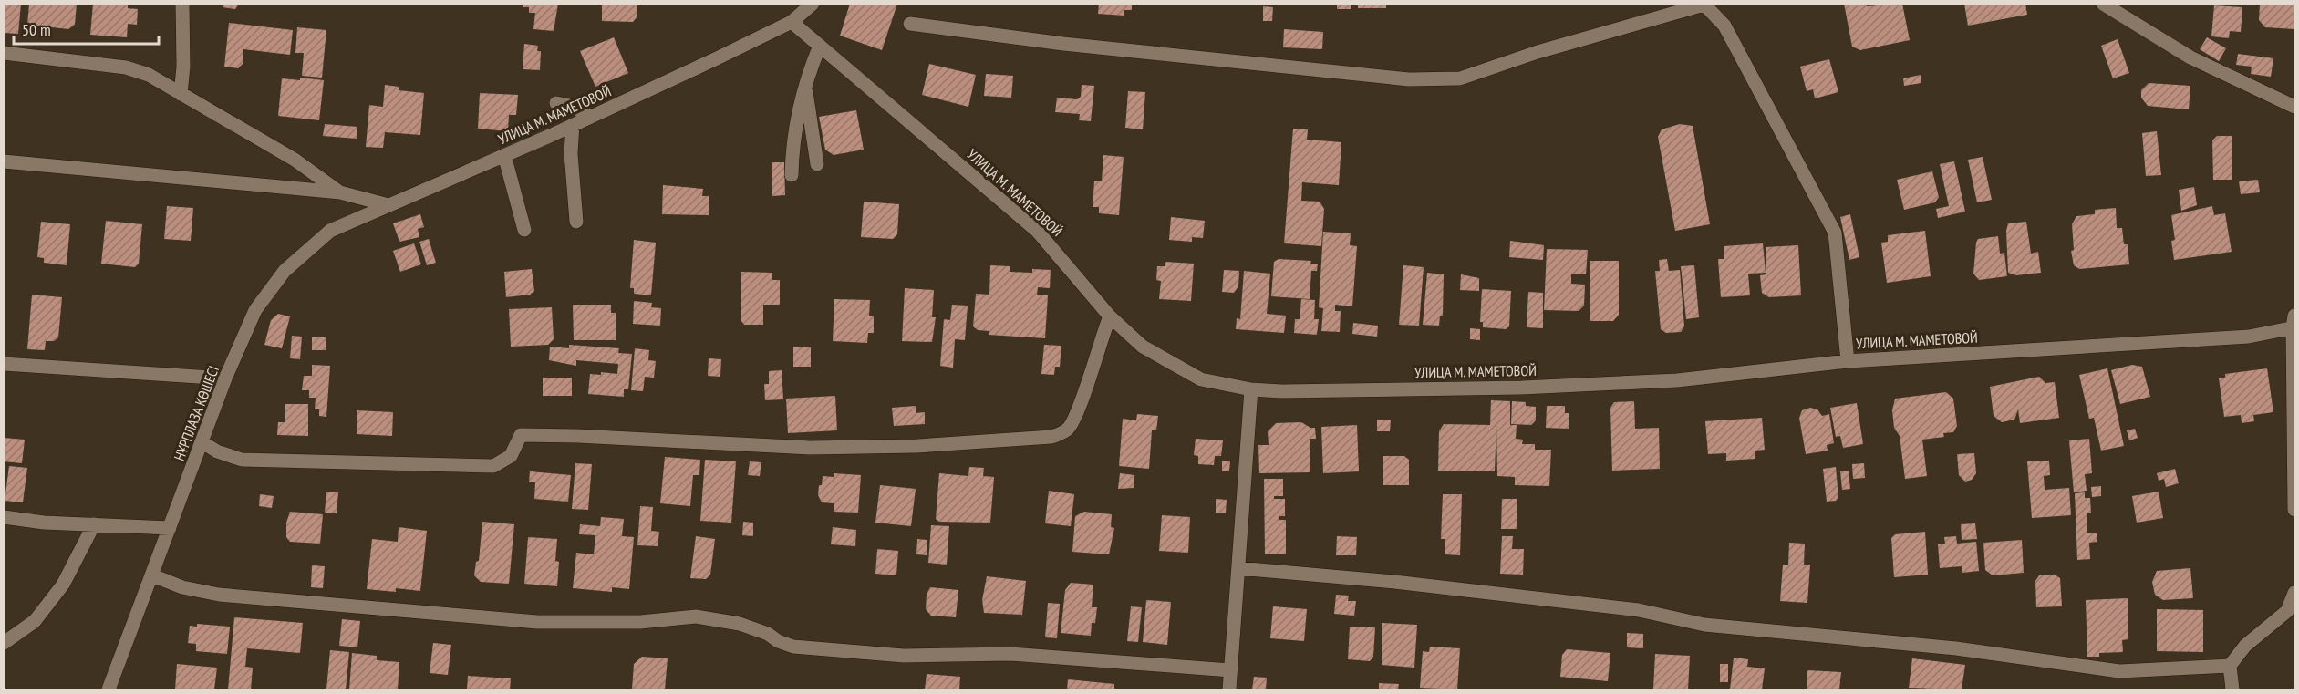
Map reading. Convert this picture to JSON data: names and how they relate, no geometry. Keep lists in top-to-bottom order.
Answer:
{
  "streets": {
    "street": ["УЛИЦА М. МАМЕТОВОЙ", "НҰРПЛАЗА КӨШЕСІ"]
  },
  "crossings": [
    ["УЛИЦА М. МАМЕТОВОЙ", "НҰРПЛАЗА КӨШЕСІ"]
  ],
  "scale_bar": "50 m"
}
